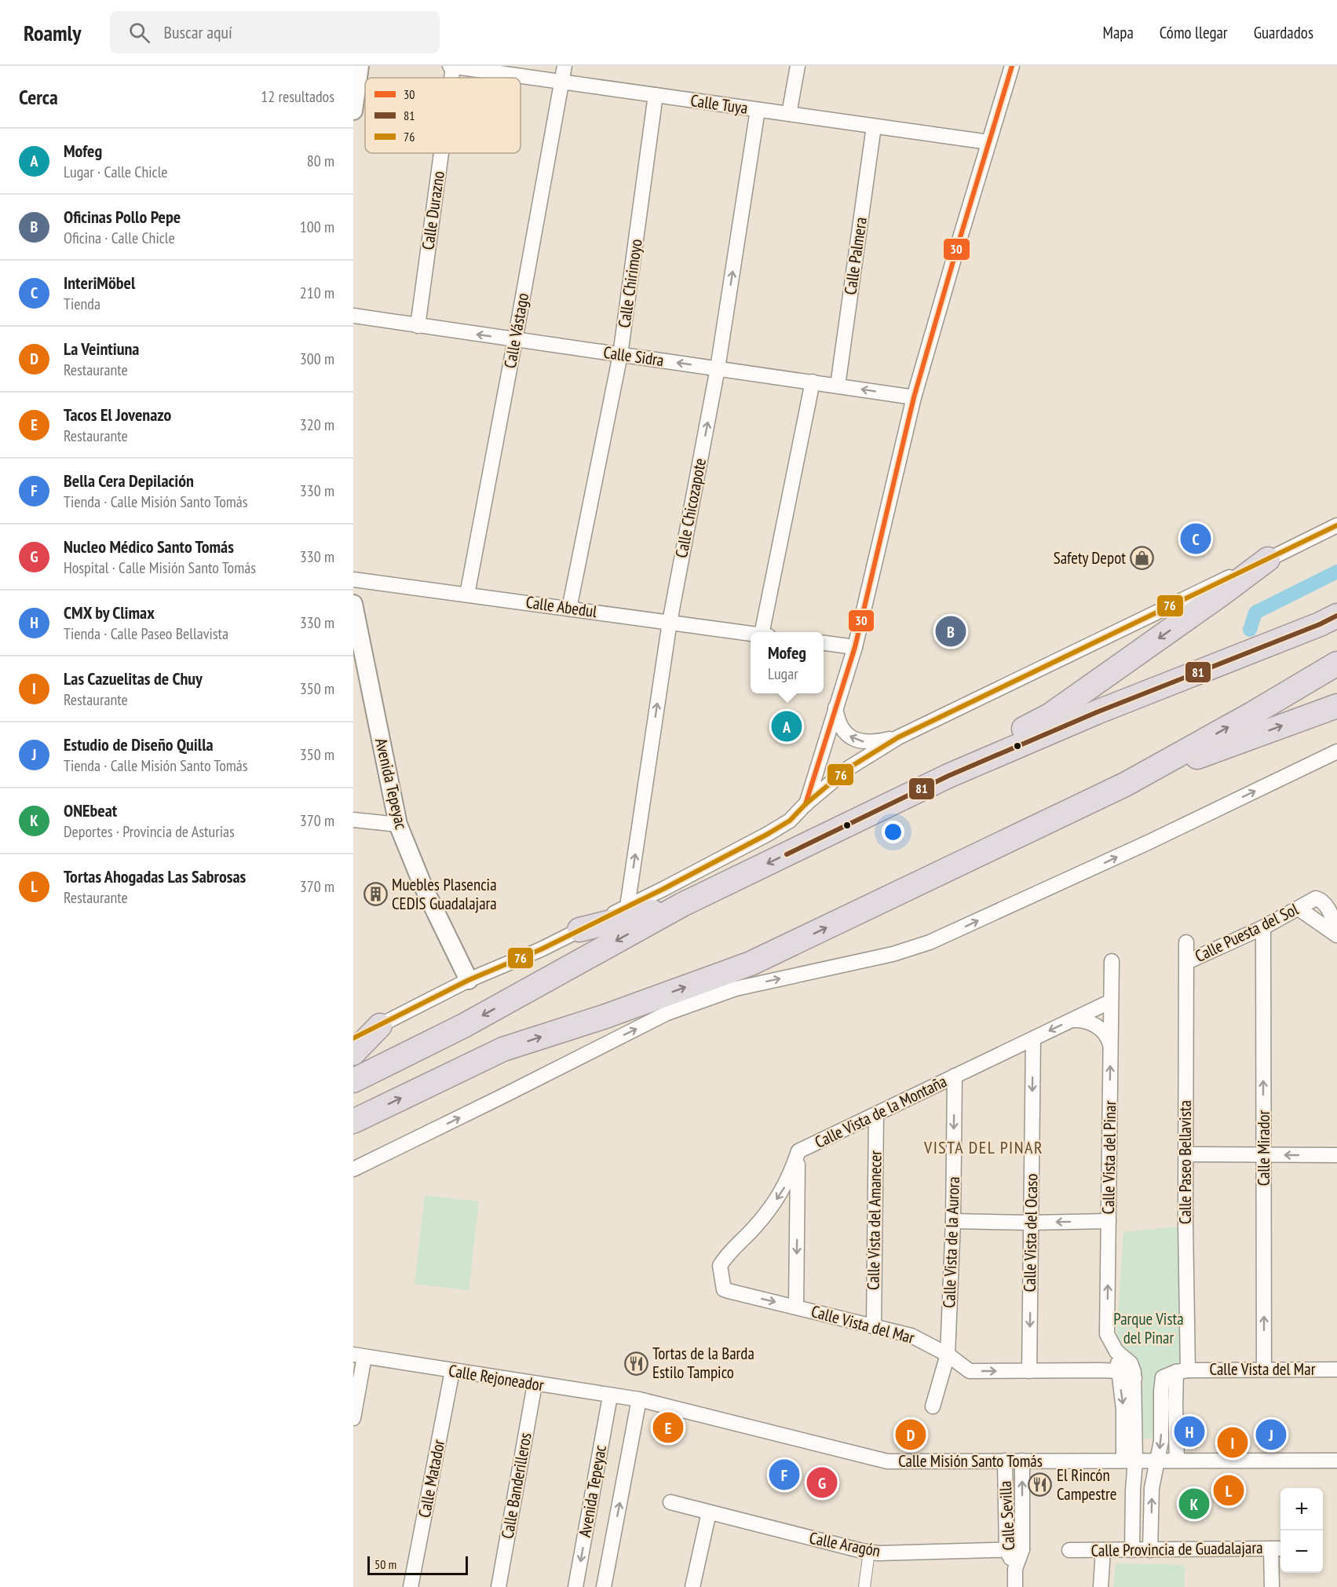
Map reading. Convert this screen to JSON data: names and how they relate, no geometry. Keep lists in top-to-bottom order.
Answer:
{
  "streets": {
    "street": [
      "Calle Tuya",
      "Calle Durazno",
      "Calle Palmera",
      "Calle Chirimoyo",
      "Calle Vástago",
      "Calle Sidra",
      "Calle Chicozapote",
      "Calle Abedul",
      "Avenida Tepeyac",
      "Calle Puesta del Sol",
      "Calle Vista de la Montaña",
      "Calle Mirador",
      "Calle Vista del Pinar",
      "Calle Paseo Bellavista",
      "Calle Vista del Amanecer",
      "Calle Vista del Ocaso",
      "Calle Vista de la Aurora",
      "Calle Vista del Mar",
      "Calle Rejoneador",
      "Calle Misión Santo Tomás",
      "Calle Matador",
      "Calle Banderilleros",
      "Calle Sevilla",
      "Calle Aragón",
      "Calle Provincia de Guadalajara"
    ]
  },
  "crossings": [
    ["Calle Tuya", "Calle Palmera"],
    ["Calle Tuya", "Calle Chirimoyo"],
    ["Calle Tuya", "Calle Vástago"],
    ["Calle Tuya", "Calle Chicozapote"],
    ["Calle Durazno", "Calle Sidra"],
    ["Calle Palmera", "Calle Sidra"],
    ["Calle Chirimoyo", "Calle Sidra"],
    ["Calle Chirimoyo", "Calle Abedul"],
    ["Calle Vástago", "Calle Sidra"],
    ["Calle Vástago", "Calle Abedul"],
    ["Calle Sidra", "Calle Chicozapote"],
    ["Calle Chicozapote", "Calle Abedul"],
    ["Avenida Tepeyac", "Calle Rejoneador"],
    ["Avenida Tepeyac", "Calle Misión Santo Tomás"],
    ["Calle Puesta del Sol", "Calle Mirador"],
    ["Calle Puesta del Sol", "Calle Paseo Bellavista"],
    ["Calle Vista de la Montaña", "Calle Vista del Pinar"],
    ["Calle Vista de la Montaña", "Calle Vista del Amanecer"],
    ["Calle Vista de la Montaña", "Calle Vista del Ocaso"],
    ["Calle Vista de la Montaña", "Calle Vista de la Aurora"],
    ["Calle Vista de la Montaña", "Calle Vista del Mar"],
    ["Calle Mirador", "Calle Vista del Mar"],
    ["Calle Vista del Pinar", "Calle Vista del Mar"],
    ["Calle Vista del Pinar", "Calle Misión Santo Tomás"],
    ["Calle Paseo Bellavista", "Calle Vista del Mar"],
    ["Calle Paseo Bellavista", "Calle Misión Santo Tomás"],
    ["Calle Vista del Amanecer", "Calle Vista del Mar"],
    ["Calle Vista del Ocaso", "Calle Vista del Mar"],
    ["Calle Vista de la Aurora", "Calle Vista del Mar"],
    ["Calle Rejoneador", "Calle Misión Santo Tomás"],
    ["Calle Rejoneador", "Calle Matador"],
    ["Calle Rejoneador", "Calle Banderilleros"],
    ["Calle Misión Santo Tomás", "Calle Sevilla"],
    ["Calle Sevilla", "Calle Aragón"]
  ],
  "one_way": [
    "Calle Sidra",
    "Calle Vista de la Montaña",
    "Calle Mirador",
    "Calle Vista del Ocaso",
    "Calle Vista de la Aurora"
  ],
  "districts": ["VISTA DEL PINAR"],
  "parks": ["Parque Vista del Pinar"],
  "places": {
    "shop": ["Safety Depot"],
    "building": ["Muebles Plasencia CEDIS Guadalajara"],
    "restaurant": ["Tortas de la Barda Estilo Tampico", "El Rincón Campestre"]
  },
  "lines": ["transit line 30", "transit line 76", "transit line 81"],
  "legend": ["30", "81", "76"],
  "scale_bar": "50 m",
  "page": {
    "header": "Roamly",
    "search": "Buscar aquí",
    "nav": ["Mapa", "Cómo llegar", "Guardados"],
    "heading": ["Cerca", "12 resultados"],
    "list": [
      {
        "mark": "A",
        "name": "Mofeg",
        "note": "Lugar · Calle Chicle",
        "value": "80 m"
      },
      {
        "mark": "B",
        "name": "Oficinas Pollo Pepe",
        "note": "Oficina · Calle Chicle",
        "value": "100 m"
      },
      {
        "mark": "C",
        "name": "InteriMöbel",
        "note": "Tienda",
        "value": "210 m"
      },
      {
        "mark": "D",
        "name": "La Veintiuna",
        "note": "Restaurante",
        "value": "300 m"
      },
      {
        "mark": "E",
        "name": "Tacos El Jovenazo",
        "note": "Restaurante",
        "value": "320 m"
      },
      {
        "mark": "F",
        "name": "Bella Cera Depilación",
        "note": "Tienda · Calle Misión Santo Tomás",
        "value": "330 m"
      },
      {
        "mark": "G",
        "name": "Nucleo Médico Santo Tomás",
        "note": "Hospital · Calle Misión Santo Tomás",
        "value": "330 m"
      },
      {
        "mark": "H",
        "name": "CMX by Climax",
        "note": "Tienda · Calle Paseo Bellavista",
        "value": "330 m"
      },
      {
        "mark": "I",
        "name": "Las Cazuelitas de Chuy",
        "note": "Restaurante",
        "value": "350 m"
      },
      {
        "mark": "J",
        "name": "Estudio de Diseño Quilla",
        "note": "Tienda · Calle Misión Santo Tomás",
        "value": "350 m"
      },
      {
        "mark": "K",
        "name": "ONEbeat",
        "note": "Deportes · Provincia de Asturias",
        "value": "370 m"
      },
      {
        "mark": "L",
        "name": "Tortas Ahogadas Las Sabrosas",
        "note": "Restaurante",
        "value": "370 m"
      }
    ],
    "pins": [
      "C",
      "B",
      "A",
      "E",
      "H",
      "D",
      "J",
      "I",
      "F",
      "G",
      "L",
      "K"
    ],
    "popup": ["Mofeg", "Lugar"],
    "map_buttons": ["+", "−"],
    "scale": "50 m"
  }
}
